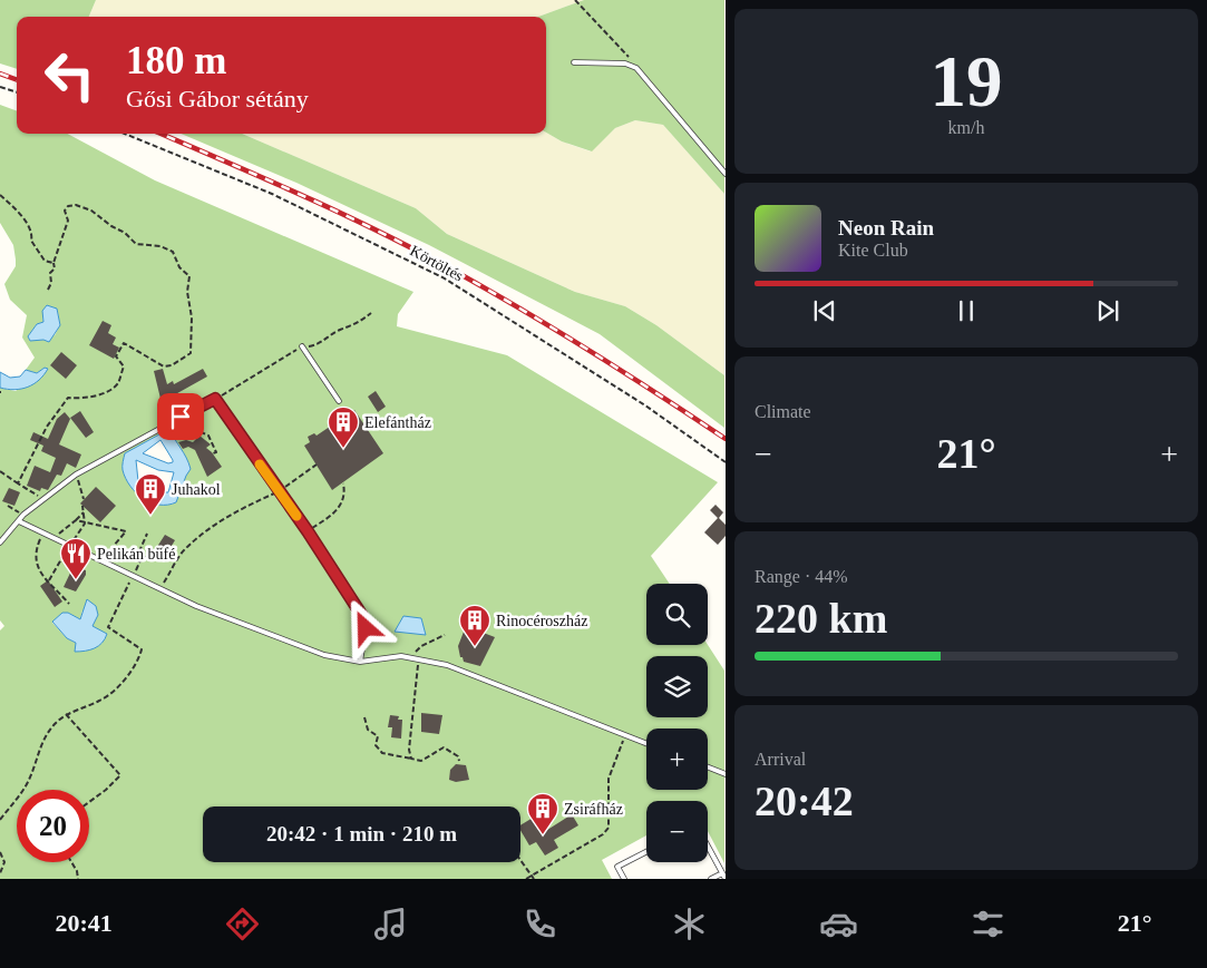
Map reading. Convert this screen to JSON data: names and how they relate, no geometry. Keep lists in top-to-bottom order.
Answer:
{
  "streets": {
    "path": ["Körtöltés"]
  },
  "places": {
    "building": [
      "Elefántház",
      "Juhakol",
      "Rinocéroszház",
      "Zsiráfház"
    ],
    "restaurant": ["Pelikán büfé"]
  },
  "page": {
    "tile": [
      ["19", "km/h"],
      "Climate",
      ["Range · 44%", "220 km"],
      ["Arrival", "20:42"]
    ],
    "turn": ["180 m", "Gősi Gábor sétány"],
    "song": ["Neon Rain", "Kite Club"],
    "heat": ["−", "21°", "+"],
    "map_buttons": ["+", "−"],
    "limit": "20",
    "trip": "20:42 · 1 min · 210 m",
    "tabs": ["20:41", "21°"]
  }
}
